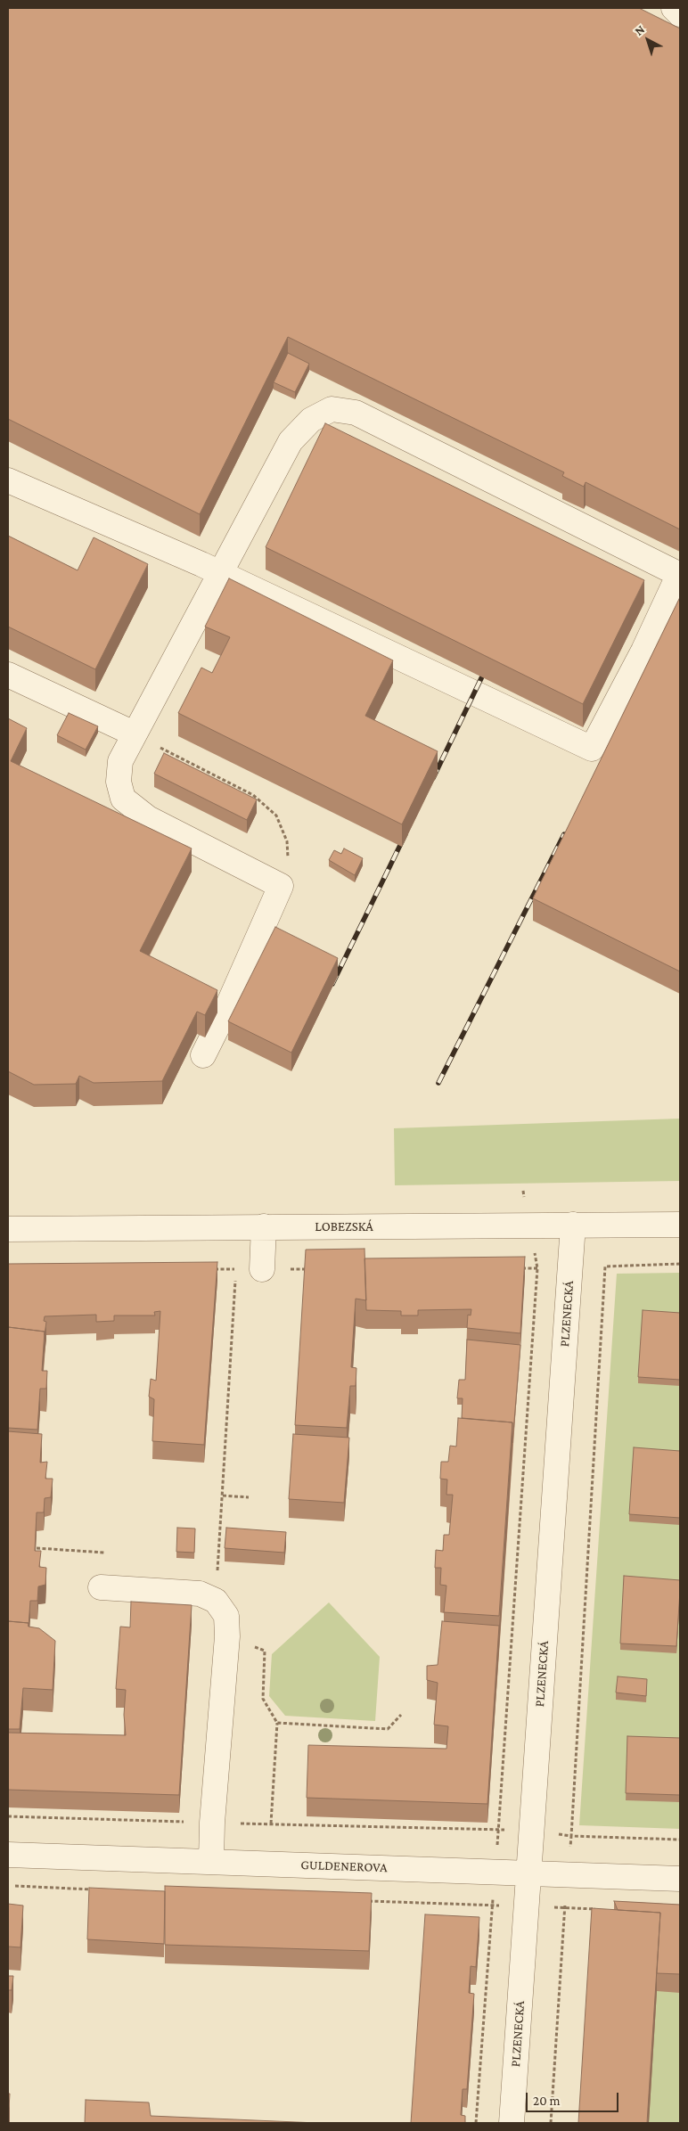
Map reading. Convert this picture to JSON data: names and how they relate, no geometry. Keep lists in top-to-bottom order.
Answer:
{
  "streets": {
    "street": ["LOBEZSKÁ", "PLZENECKÁ", "GULDENEROVA"]
  },
  "crossings": [
    ["LOBEZSKÁ", "PLZENECKÁ"],
    ["PLZENECKÁ", "GULDENEROVA"]
  ],
  "scale_bar": "20 m",
  "north": "top left"
}
